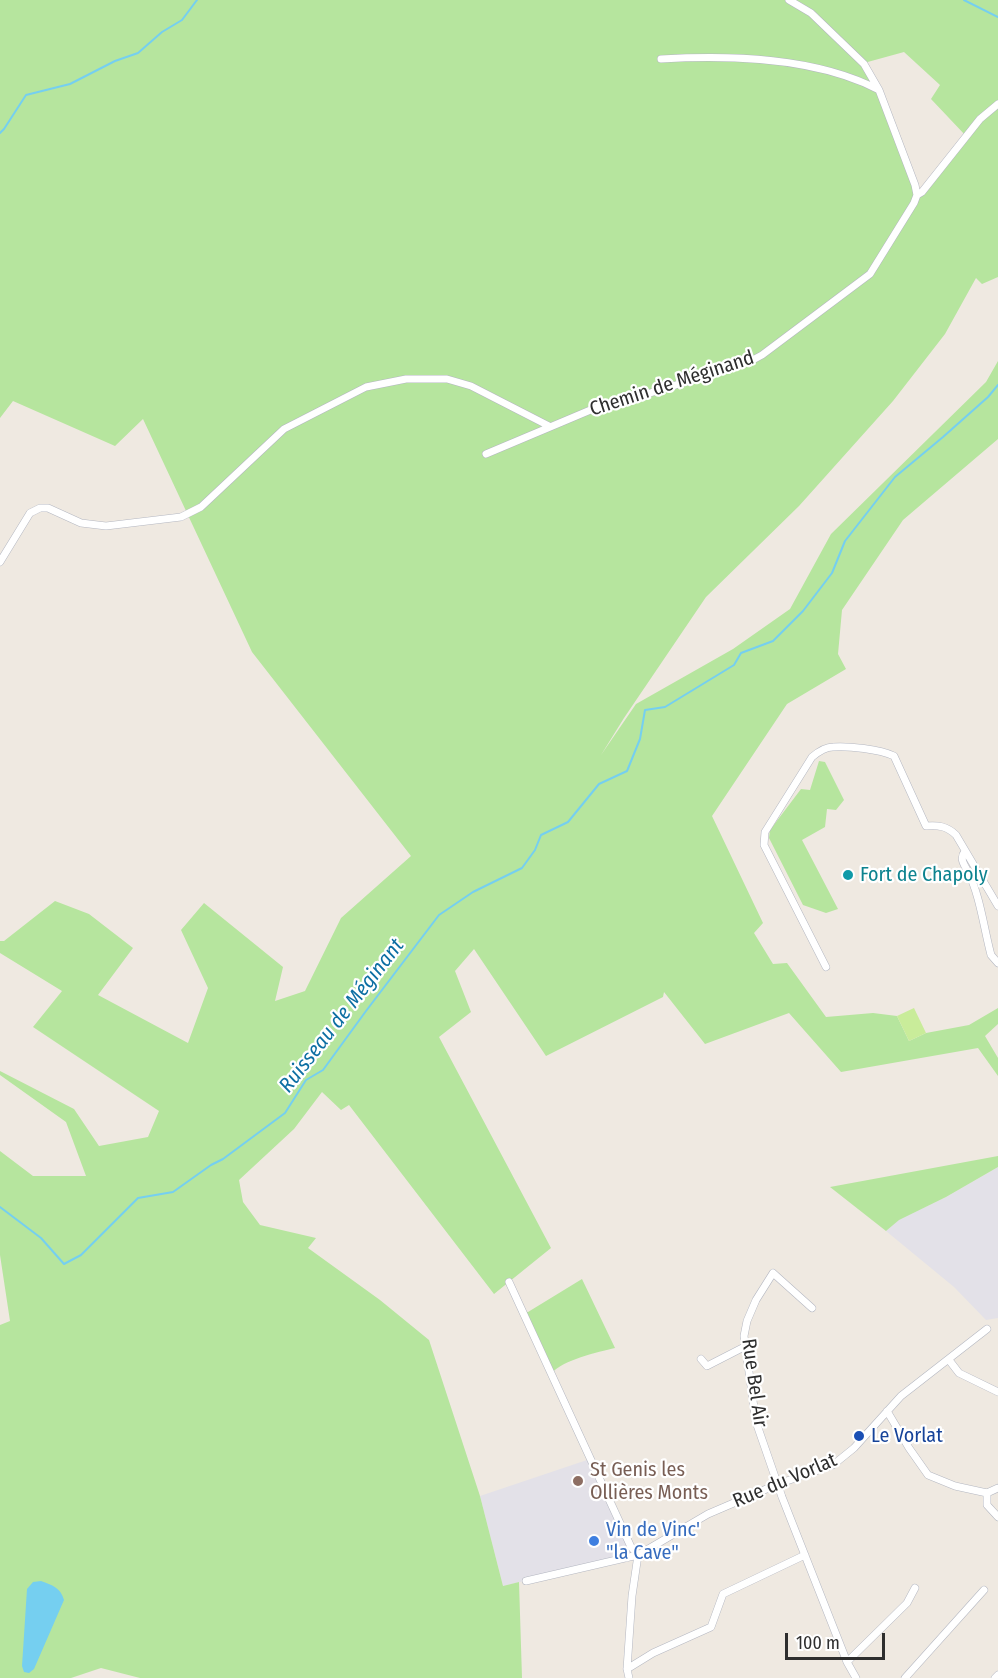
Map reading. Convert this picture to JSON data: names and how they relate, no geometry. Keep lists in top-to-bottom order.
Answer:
{
  "streets": {
    "street": ["Chemin de Méginand", "Rue Bel Air", "Rue du Vorlat"]
  },
  "crossings": [
    ["Rue Bel Air", "Rue du Vorlat"]
  ],
  "water": ["Ruisseau de Méginant"],
  "places": [
    "Fort de Chapoly",
    "Le Vorlat",
    "St Genis les Ollières Monts",
    "Vin de Vinc' \"la Cave\""
  ],
  "scale_bar": "100 m"
}
